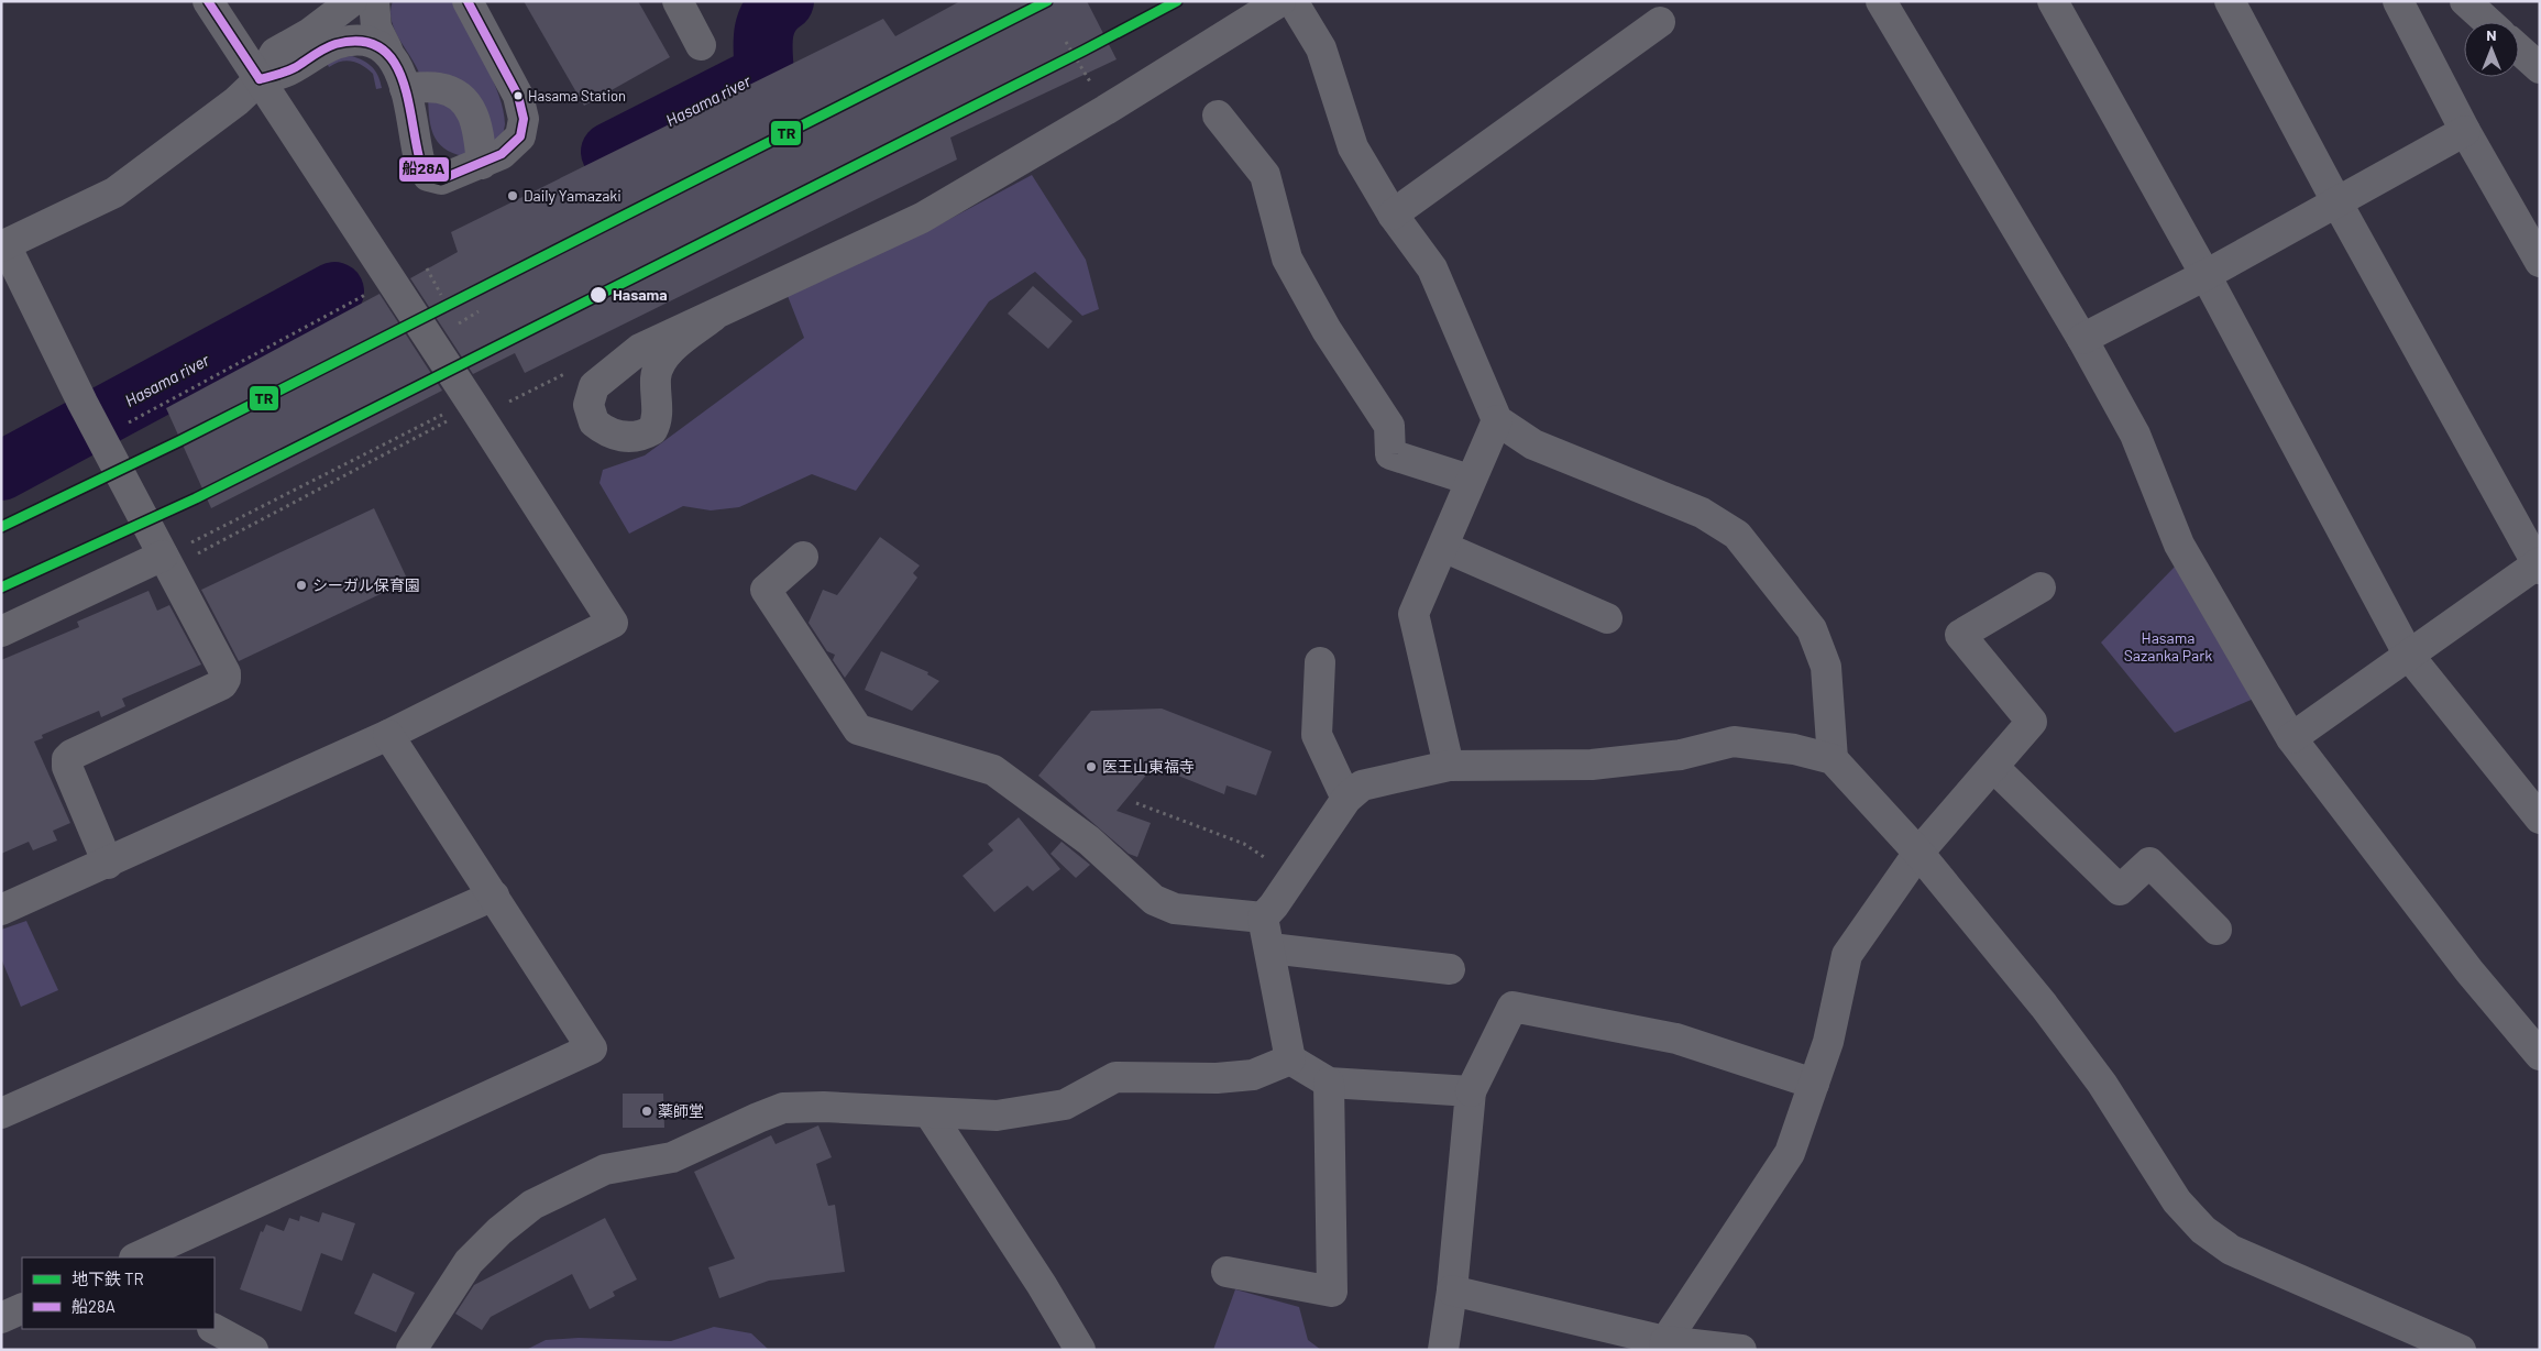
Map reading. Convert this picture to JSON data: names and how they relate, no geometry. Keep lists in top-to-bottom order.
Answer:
{
  "water": ["Hasama river"],
  "parks": ["Hasama Sazanka Park"],
  "places": [
    "Hasama Station",
    "Daily Yamazaki",
    "Hasama",
    "シーガル保育園",
    "医王山東福寺",
    "薬師堂"
  ],
  "lines": ["metro line TR", "transit line 船28A"],
  "legend": ["地下鉄 TR", "船28A"],
  "north": "top"
}
